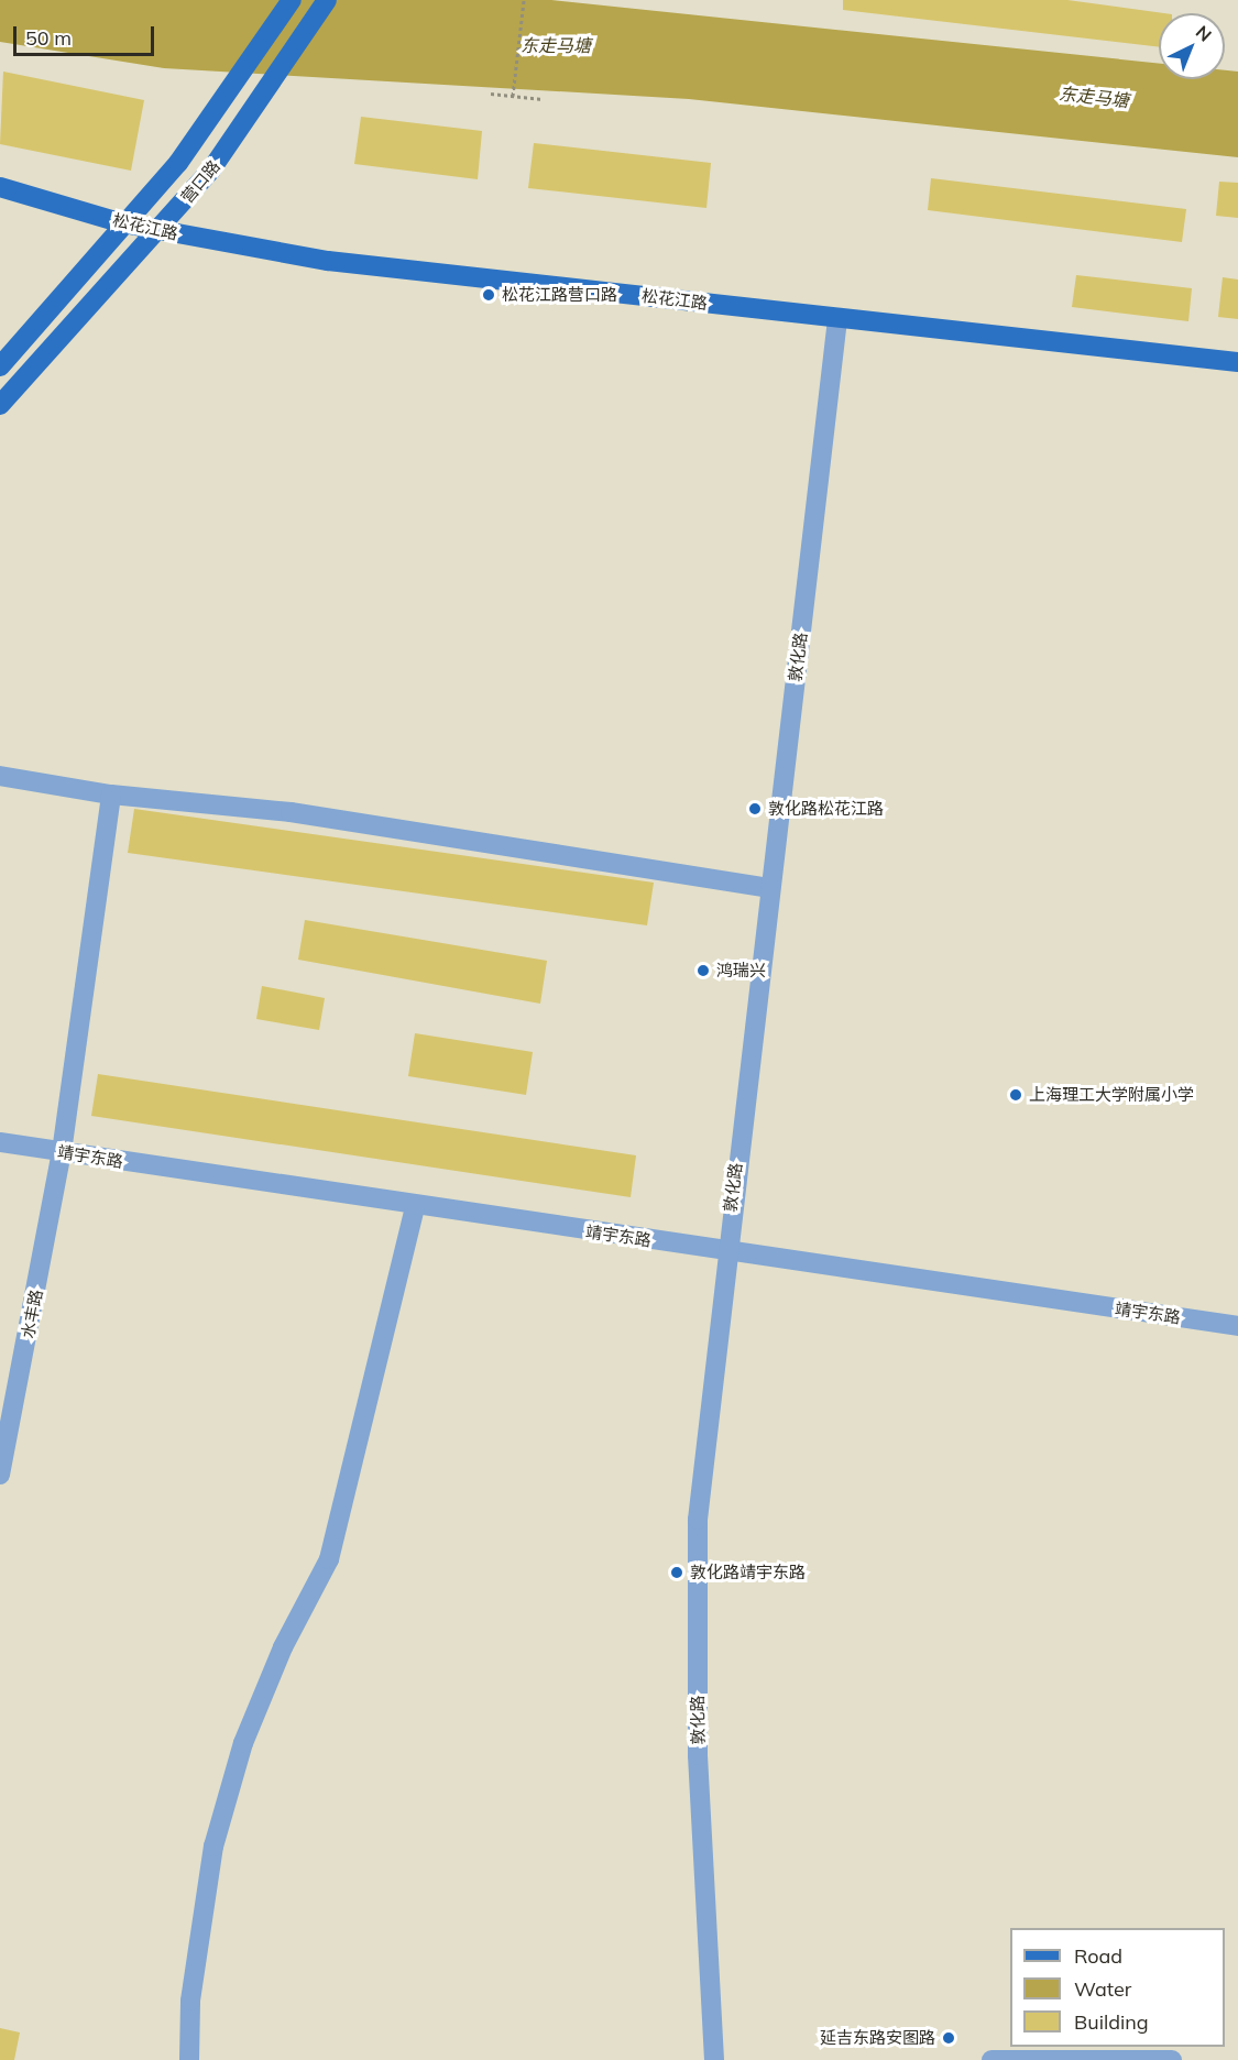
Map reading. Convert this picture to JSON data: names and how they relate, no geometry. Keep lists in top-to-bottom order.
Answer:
{
  "streets": {
    "main road": ["营口路", "松花江路"],
    "street": ["敦化路", "靖宇东路", "水丰路"]
  },
  "crossings": [
    ["营口路", "松花江路"],
    ["松花江路", "敦化路"],
    ["敦化路", "靖宇东路"],
    ["靖宇东路", "水丰路"]
  ],
  "water": ["东走马塘"],
  "places": [
    "松花江路营口路",
    "敦化路松花江路",
    "鸿瑞兴",
    "上海理工大学附属小学",
    "敦化路靖宇东路",
    "延吉东路安图路"
  ],
  "legend": ["Road", "Water", "Building"],
  "scale_bar": "50 m",
  "north": "top right"
}
